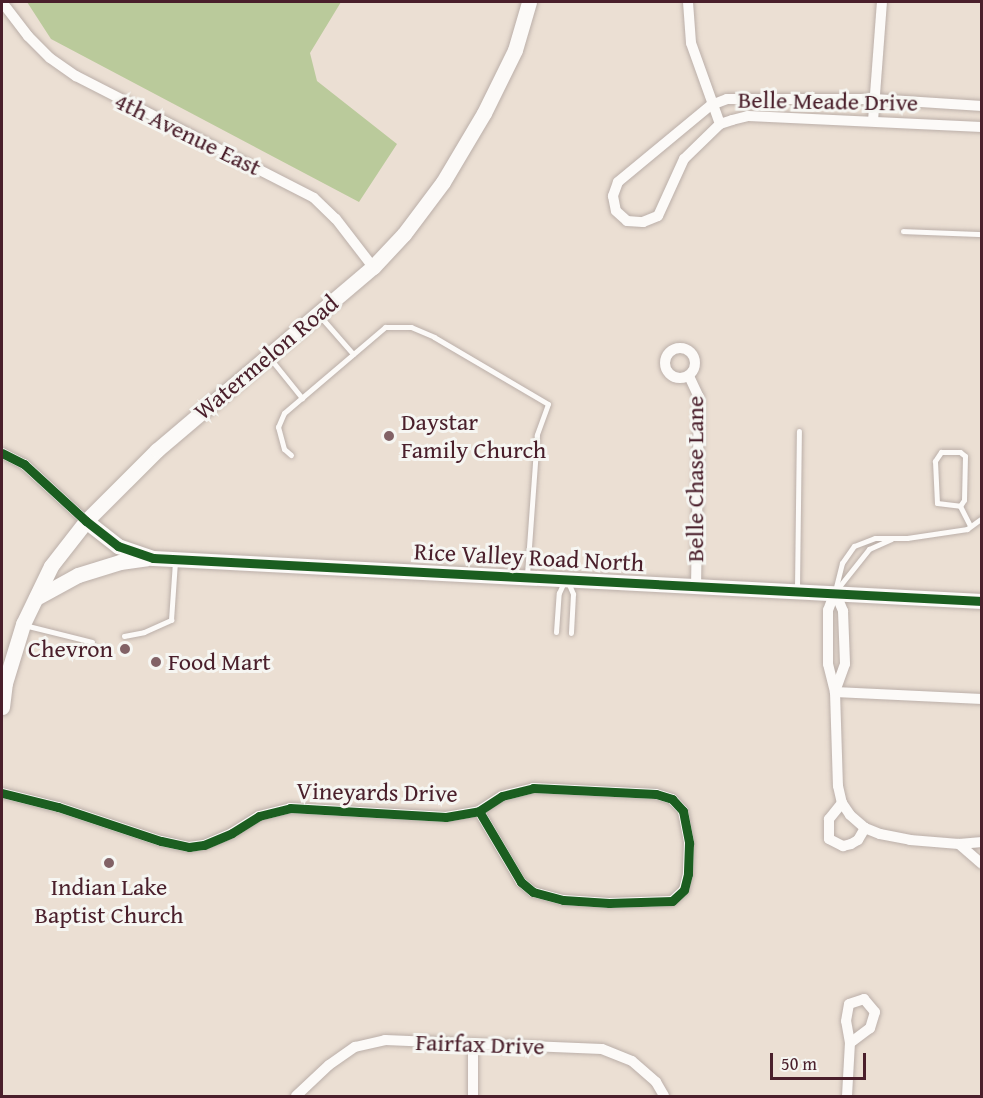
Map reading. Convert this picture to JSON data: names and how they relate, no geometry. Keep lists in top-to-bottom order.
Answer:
{
  "streets": {
    "main road": ["Watermelon Road", "Rice Valley Road North"],
    "street": [
      "Belle Meade Drive",
      "4th Avenue East",
      "Belle Chase Lane",
      "Vineyards Drive",
      "Fairfax Drive"
    ]
  },
  "crossings": [
    ["4th Avenue East", "Watermelon Road"],
    ["Watermelon Road", "Rice Valley Road North"],
    ["Belle Chase Lane", "Rice Valley Road North"]
  ],
  "places": [
    "Daystar Family Church",
    "Chevron",
    "Food Mart",
    "Indian Lake Baptist Church"
  ],
  "scale_bar": "50 m"
}
